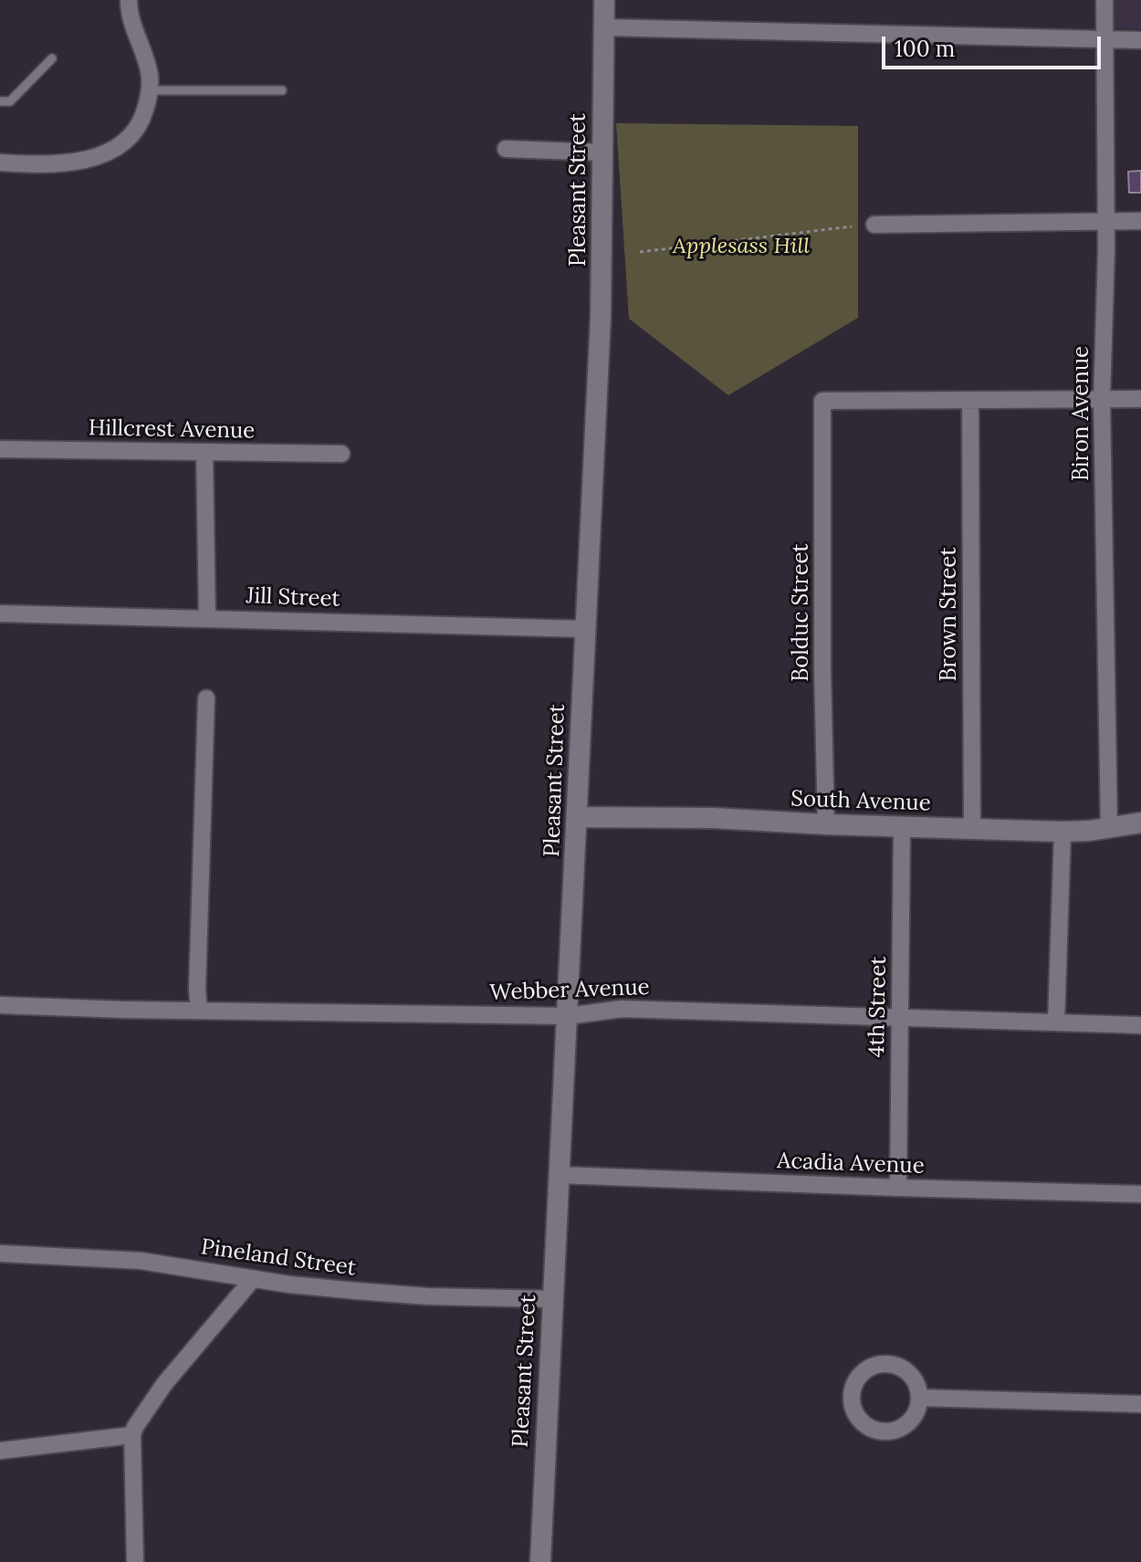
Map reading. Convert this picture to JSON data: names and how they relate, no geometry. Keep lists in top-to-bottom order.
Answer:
{
  "streets": {
    "street": [
      "Pleasant Street",
      "Biron Avenue",
      "Hillcrest Avenue",
      "Jill Street",
      "Bolduc Street",
      "Brown Street",
      "South Avenue",
      "Webber Avenue",
      "4th Street",
      "Acadia Avenue",
      "Pineland Street"
    ]
  },
  "crossings": [
    ["Pleasant Street", "Jill Street"],
    ["Pleasant Street", "South Avenue"],
    ["Pleasant Street", "Webber Avenue"],
    ["Pleasant Street", "Acadia Avenue"],
    ["Pleasant Street", "Pineland Street"],
    ["Biron Avenue", "South Avenue"],
    ["Bolduc Street", "Brown Street"],
    ["Bolduc Street", "South Avenue"],
    ["Brown Street", "South Avenue"],
    ["South Avenue", "4th Street"],
    ["Webber Avenue", "4th Street"],
    ["4th Street", "Acadia Avenue"]
  ],
  "parks": ["Applesass Hill"],
  "scale_bar": "100 m"
}
